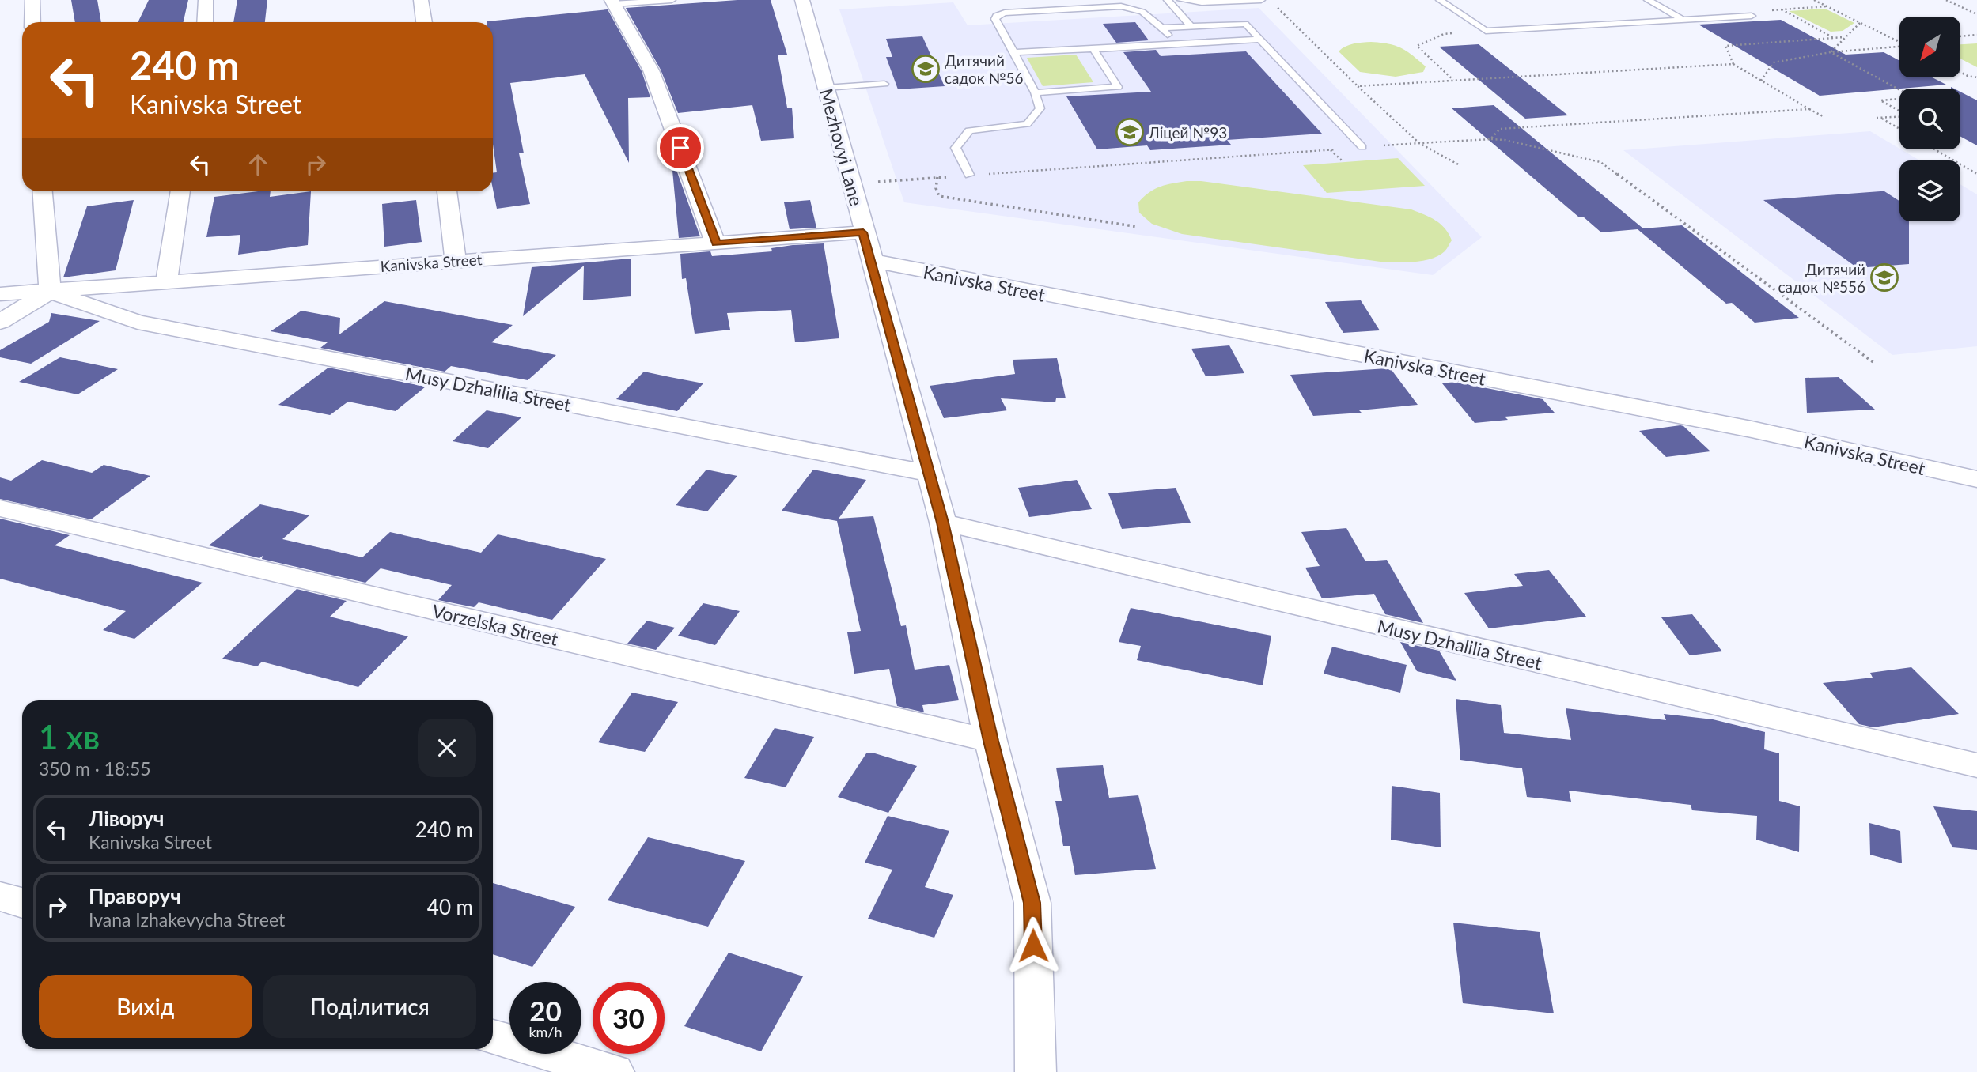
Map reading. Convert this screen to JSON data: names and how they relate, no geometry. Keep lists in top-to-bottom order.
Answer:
{
  "streets": {
    "street": [
      "Mezhovyi Lane",
      "Kanivska Street",
      "Musy Dzhalilia Street",
      "Vorzelska Street"
    ]
  },
  "crossings": [
    ["Mezhovyi Lane", "Kanivska Street"],
    ["Mezhovyi Lane", "Musy Dzhalilia Street"],
    ["Mezhovyi Lane", "Vorzelska Street"],
    ["Kanivska Street", "Musy Dzhalilia Street"]
  ],
  "places": {
    "school or university": ["Дитячий садок №56", "Ліцей №93", "Дитячий садок №556"]
  },
  "north": "bottom left",
  "page": {
    "turn": ["240 m", "Kanivska Street"],
    "heading": ["1 хв", "350 m · 18:55"],
    "list": [
      {
        "name": "Ліворуч",
        "note": "Kanivska Street",
        "value": "240 m"
      },
      {
        "name": "Праворуч",
        "note": "Ivana Izhakevycha Street",
        "value": "40 m"
      }
    ],
    "buttons": ["Вихід", "Поділитися"],
    "speed": "20 km/h",
    "limit": "30"
  }
}
